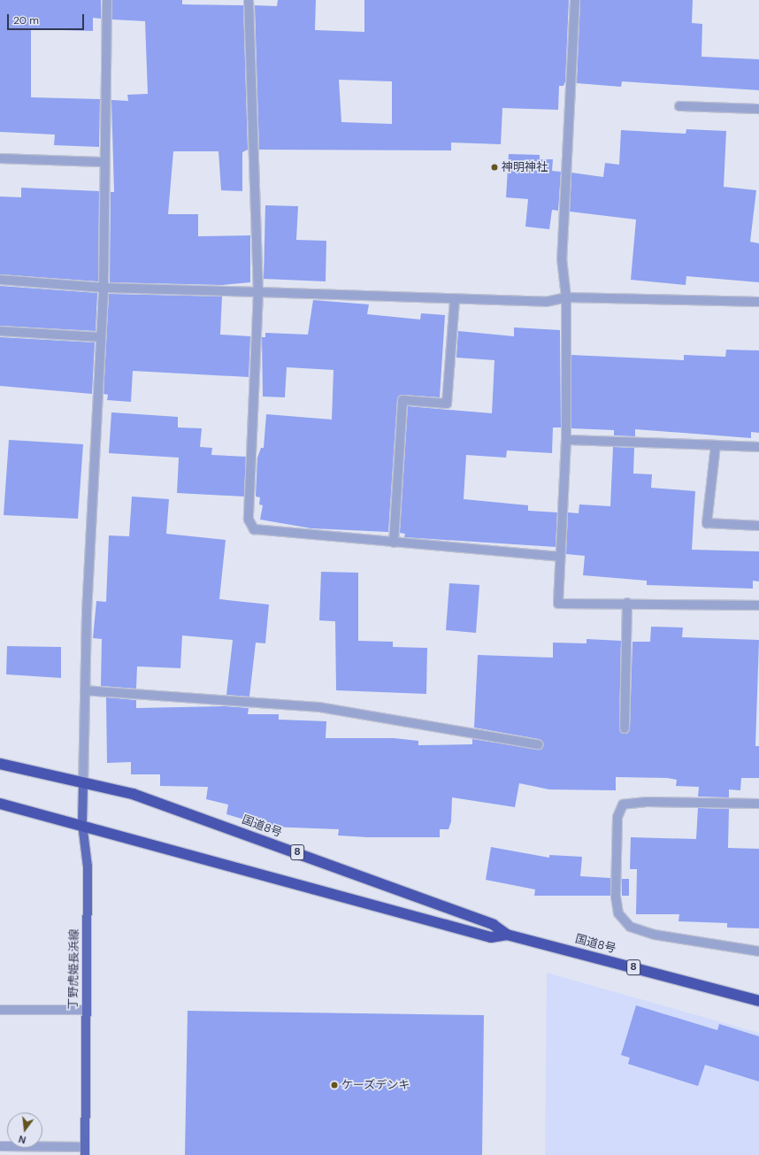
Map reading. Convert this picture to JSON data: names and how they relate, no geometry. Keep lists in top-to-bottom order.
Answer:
{
  "streets": {
    "highway": ["国道8号", "8"],
    "main road": ["丁野虎姫長浜線"]
  },
  "crossings": [
    ["国道8号", "丁野虎姫長浜線"]
  ],
  "places": ["神明神社", "ケーズデンキ"],
  "scale_bar": "20 m",
  "north": "bottom"
}
